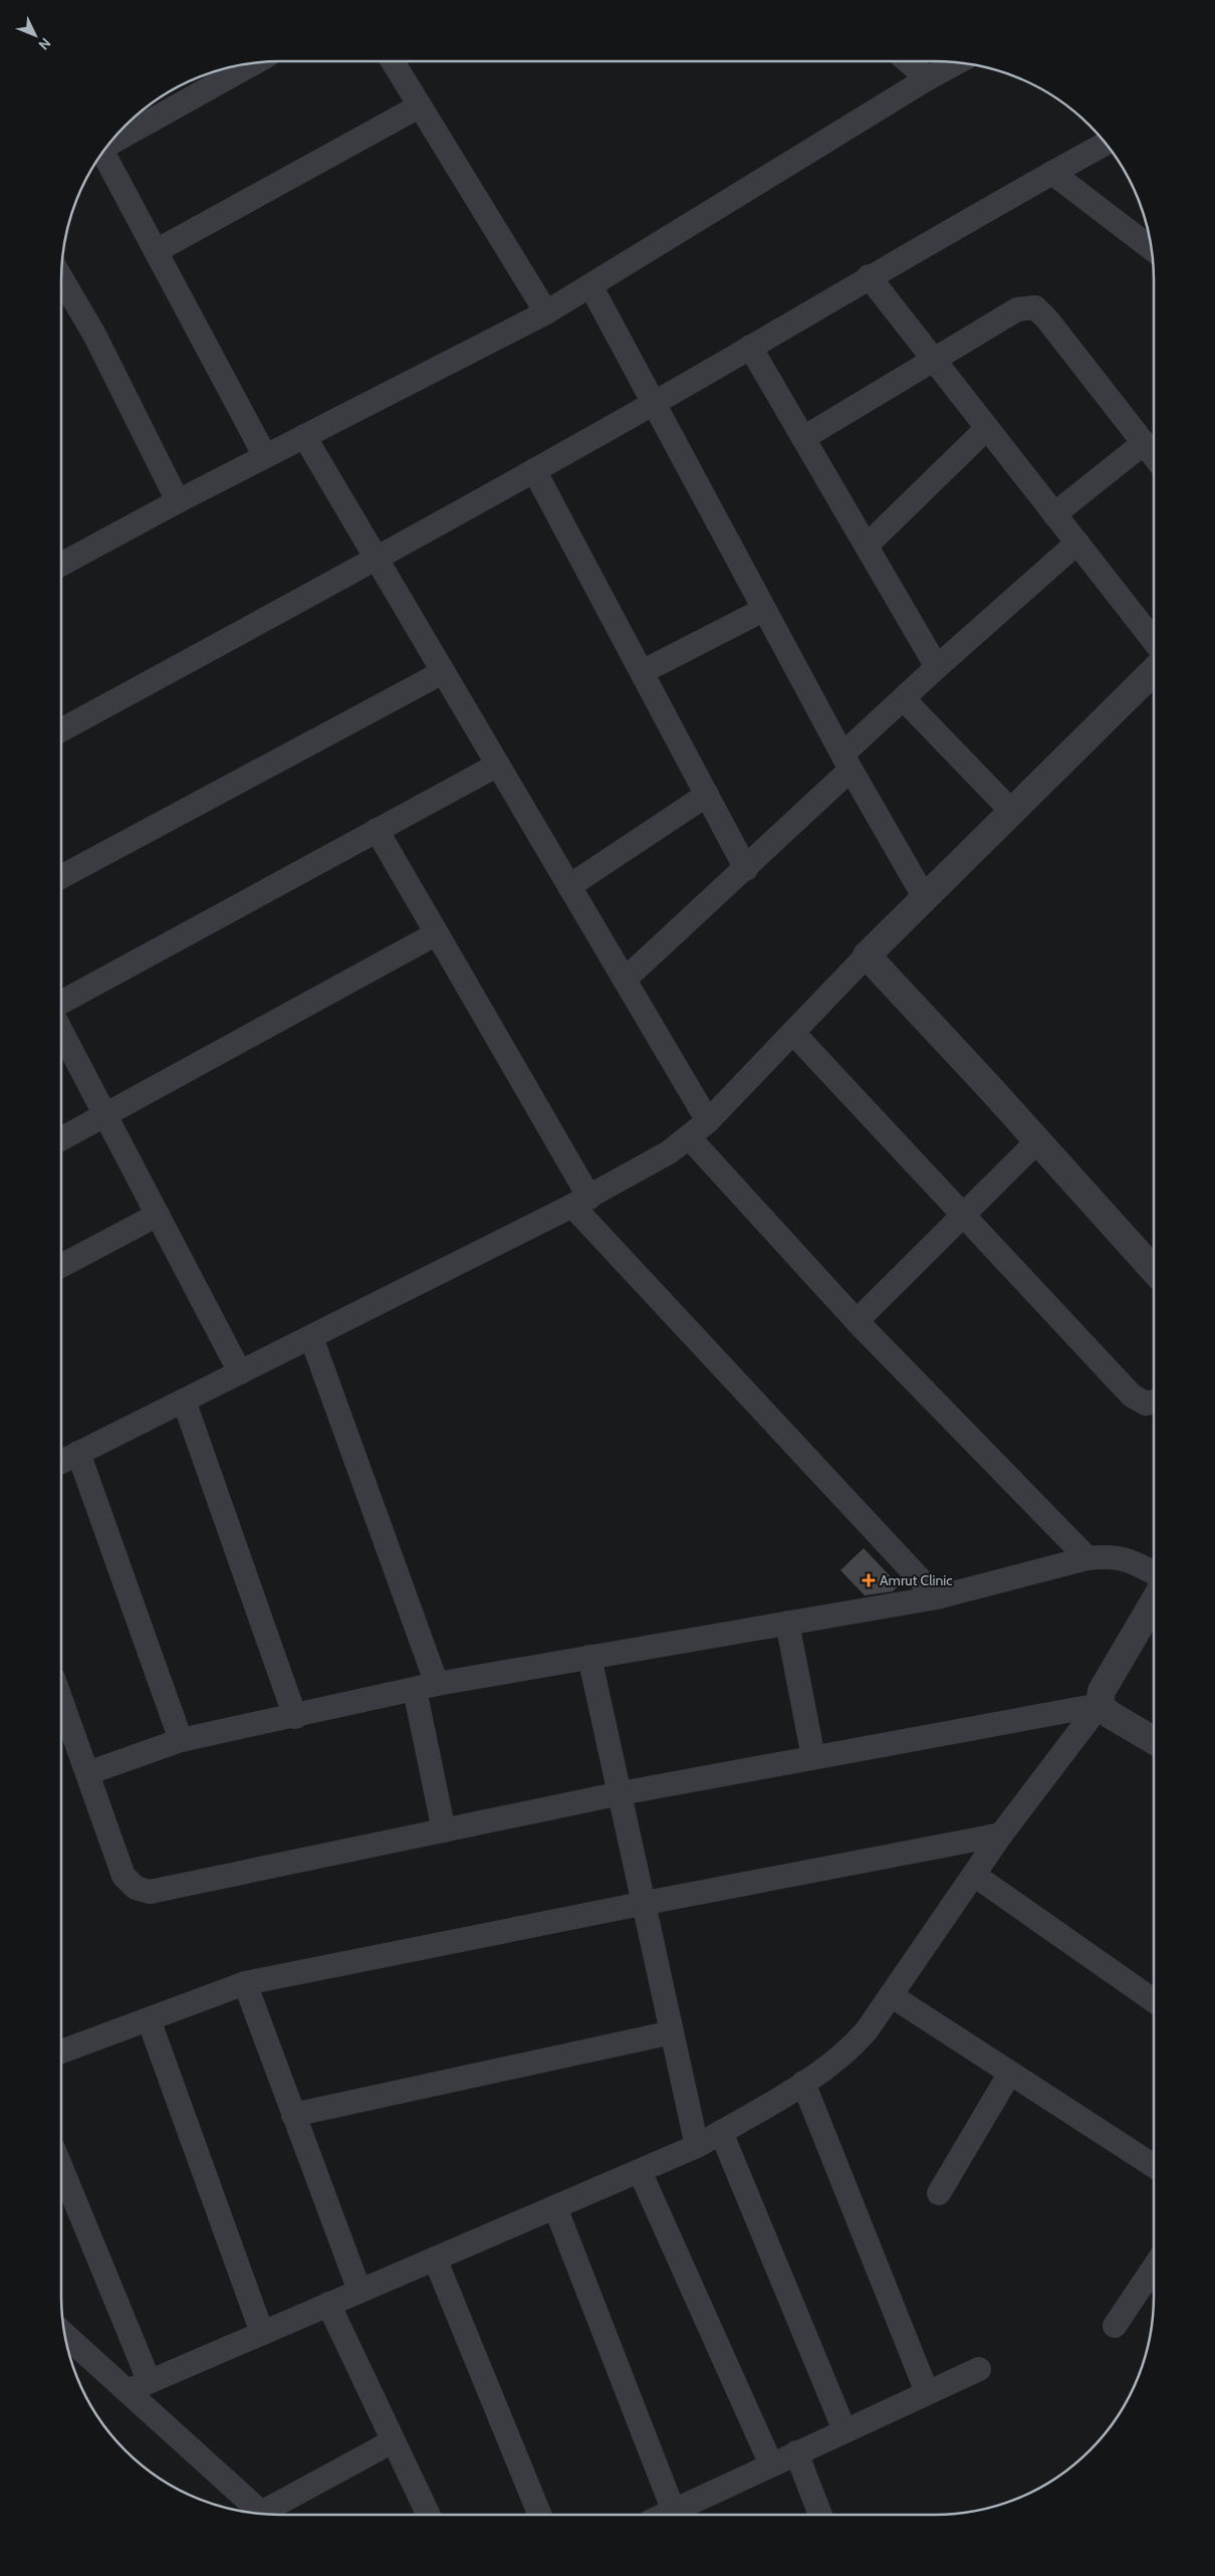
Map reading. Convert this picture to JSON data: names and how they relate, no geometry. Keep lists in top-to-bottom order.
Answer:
{
  "places": {
    "health": ["Amrut Clinic"]
  },
  "north": "bottom right"
}
